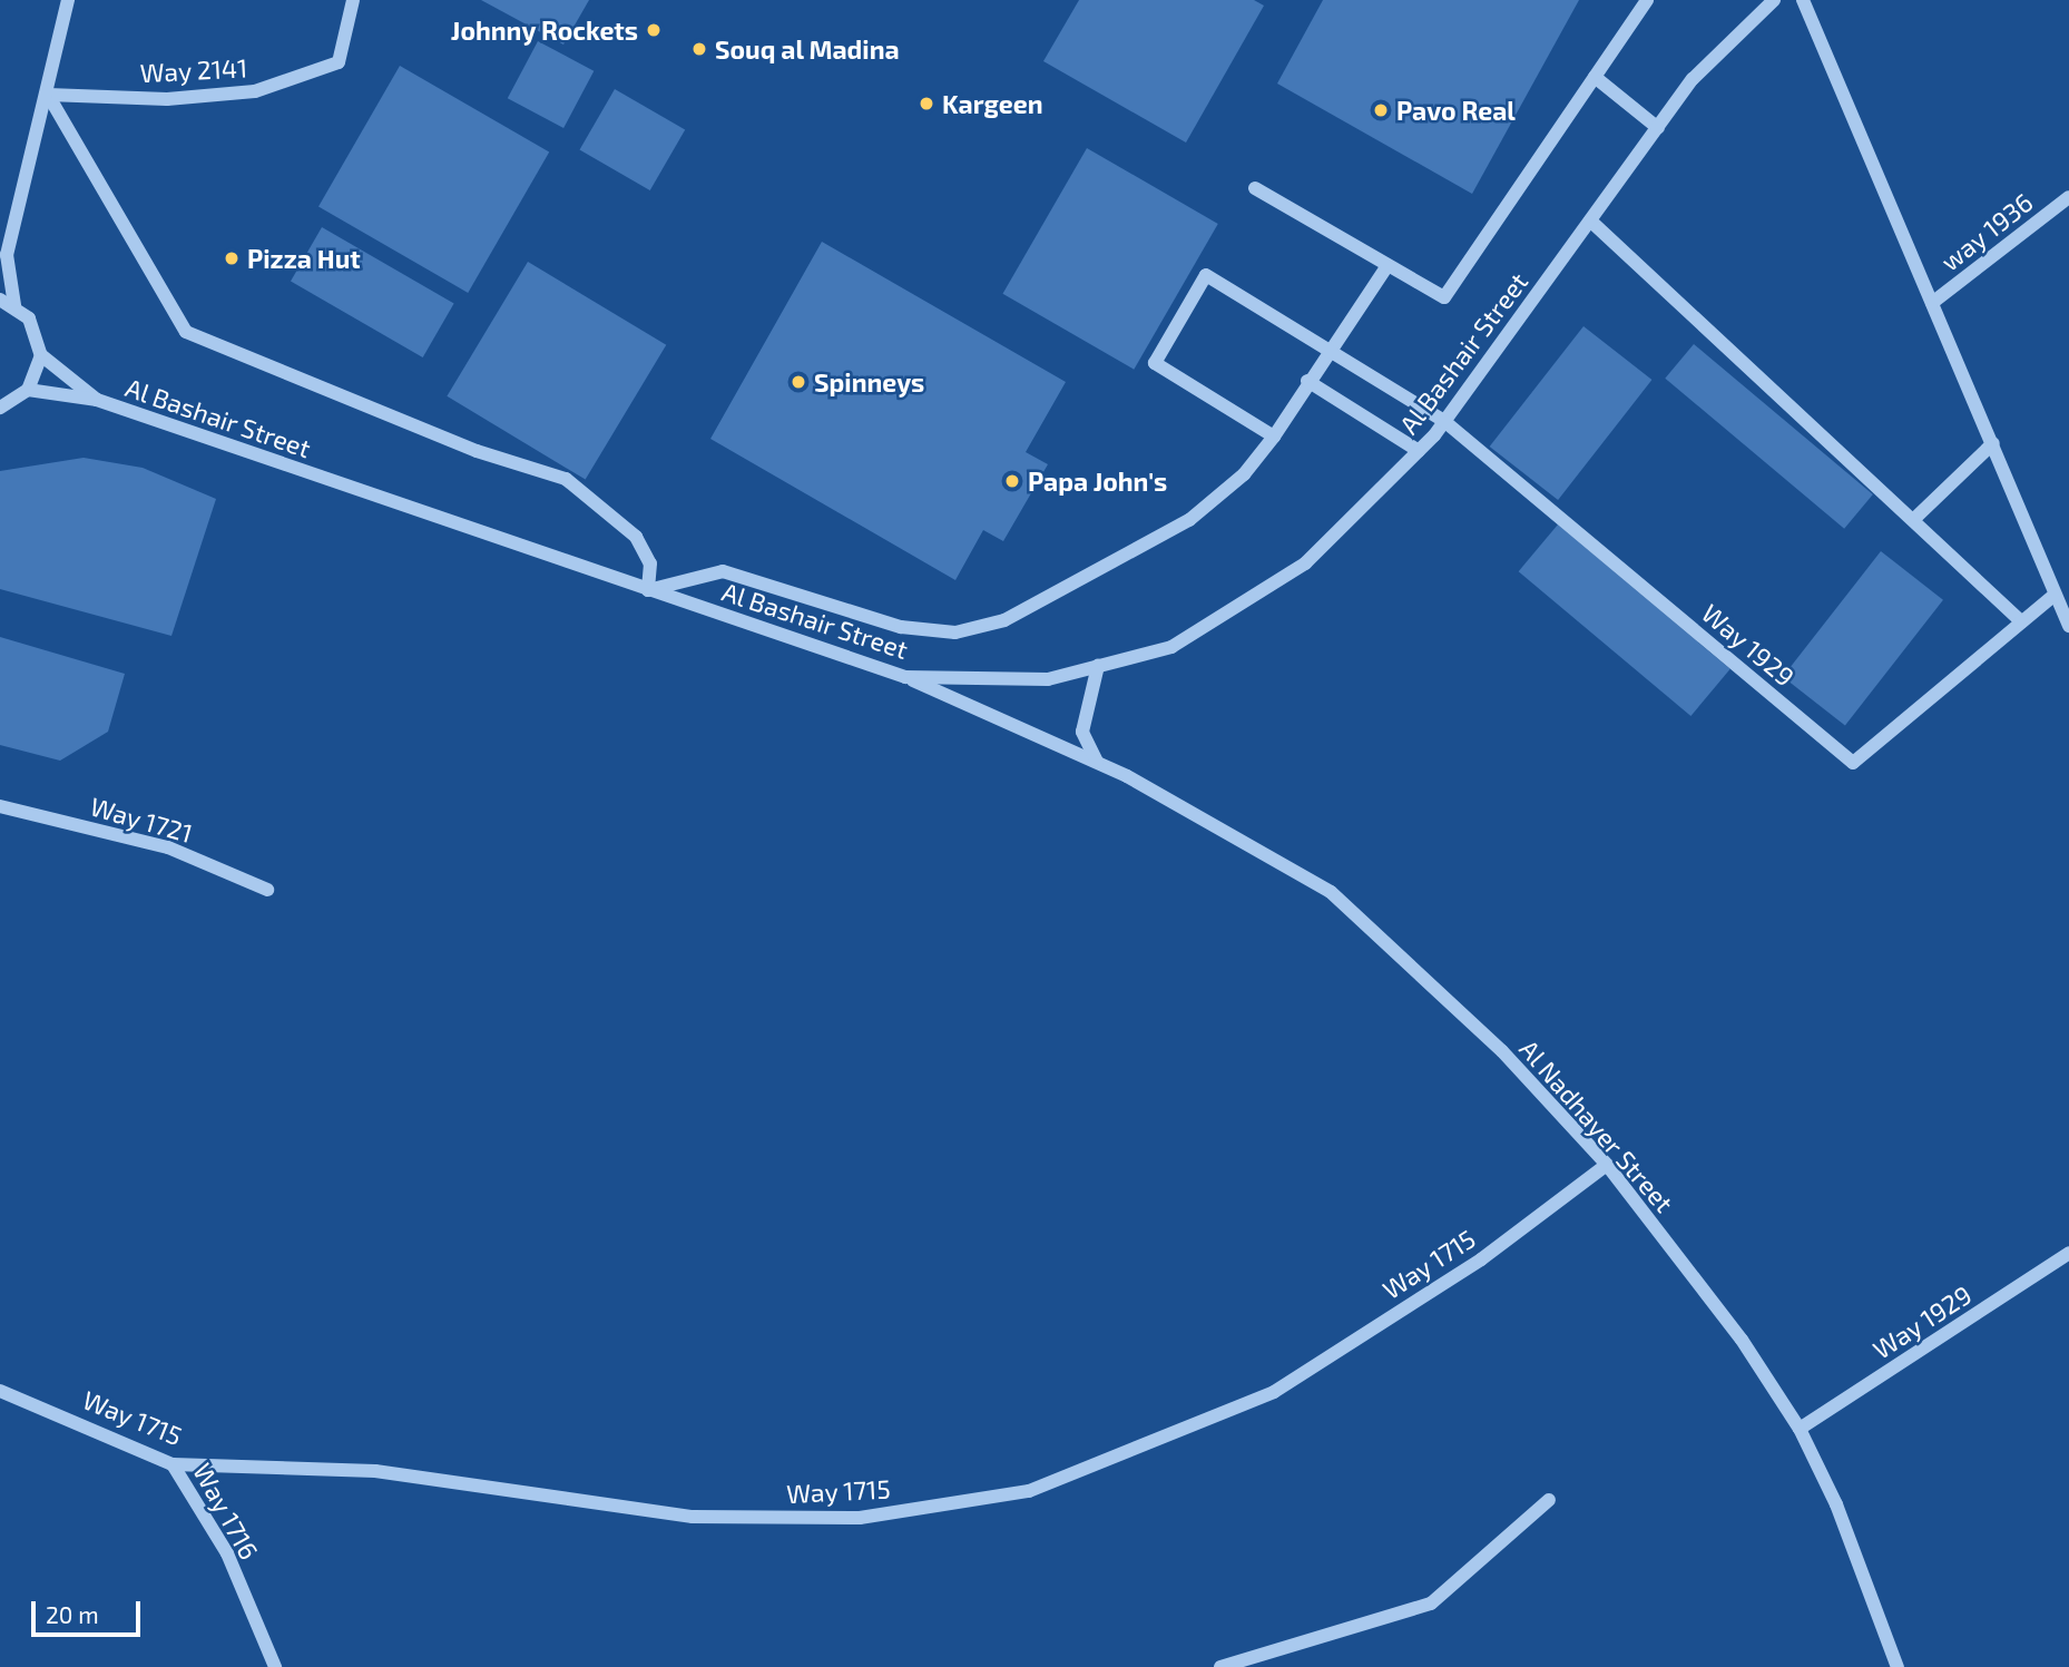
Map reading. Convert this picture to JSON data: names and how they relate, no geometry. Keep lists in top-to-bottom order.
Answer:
{
  "streets": {
    "street": [
      "Way 2141",
      "way 1936",
      "Al Bashair Street",
      "Way 1929",
      "Way 1721",
      "Al Nadhayer Street",
      "Way 1715",
      "Way 1716"
    ]
  },
  "crossings": [
    ["Al Bashair Street", "Way 1929"],
    ["Al Bashair Street", "Al Nadhayer Street"],
    ["Way 1929", "Al Nadhayer Street"],
    ["Al Nadhayer Street", "Way 1715"],
    ["Way 1715", "Way 1716"]
  ],
  "places": [
    "Johnny Rockets",
    "Souq al Madina",
    "Kargeen",
    "Pavo Real",
    "Pizza Hut",
    "Spinneys",
    "Papa John's"
  ],
  "scale_bar": "20 m"
}
